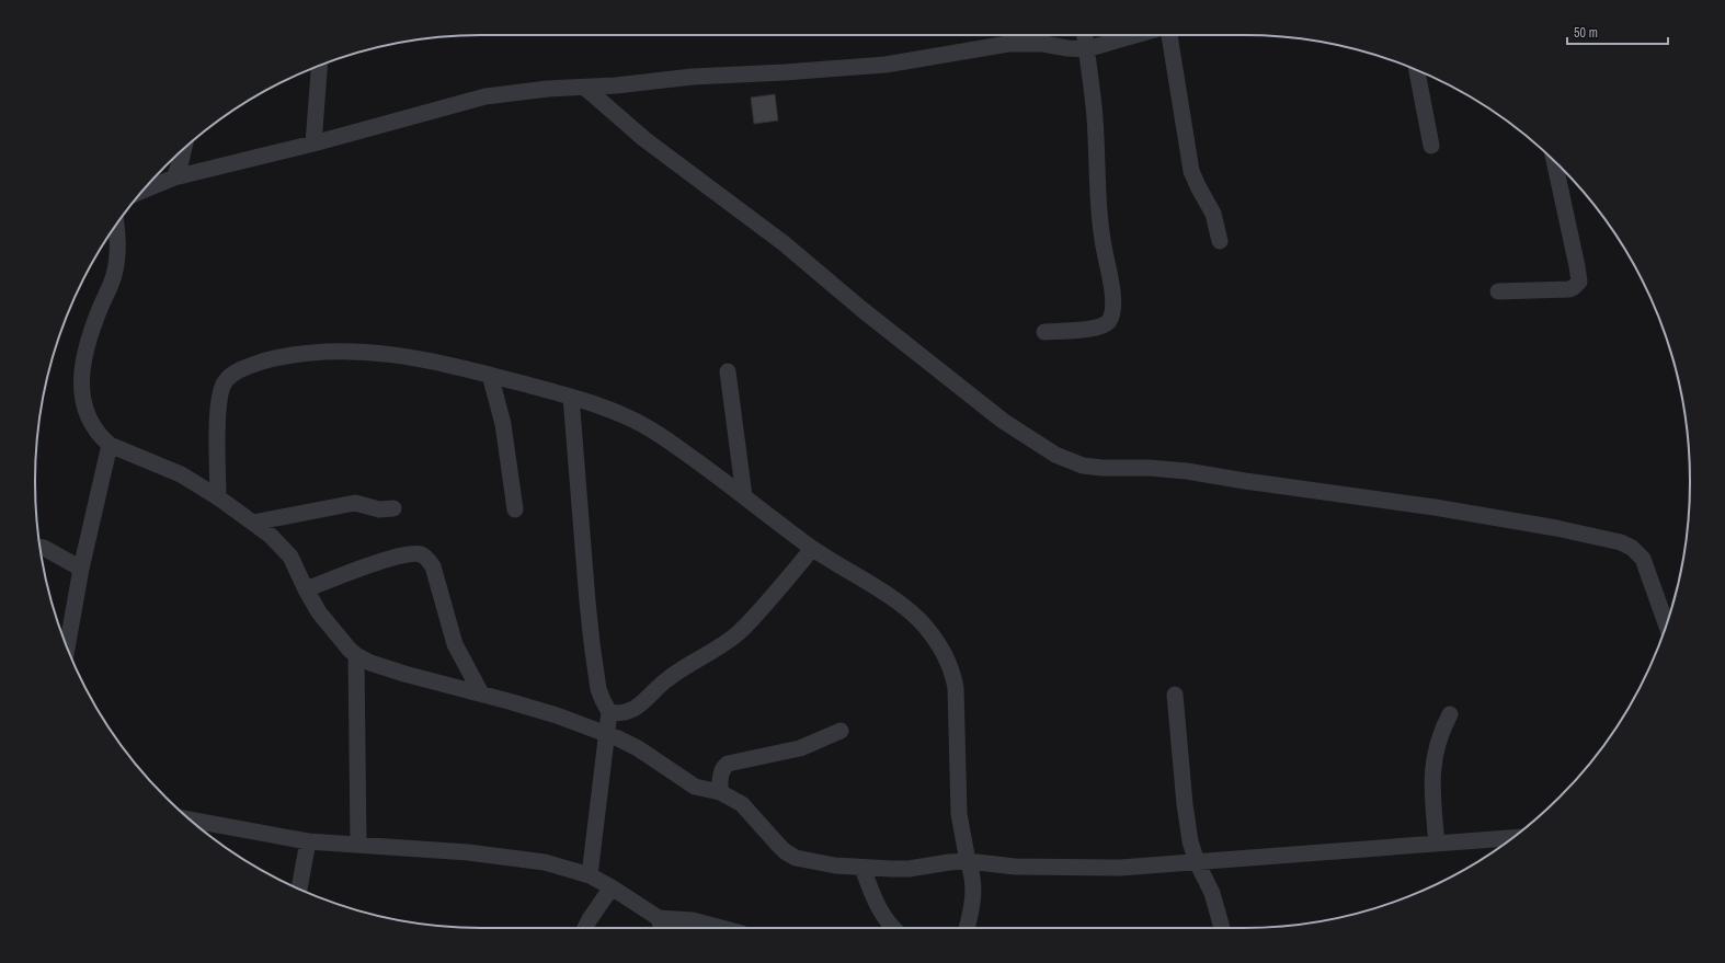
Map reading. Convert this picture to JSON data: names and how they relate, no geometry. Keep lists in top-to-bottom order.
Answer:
{
  "scale_bar": "50 m"
}
